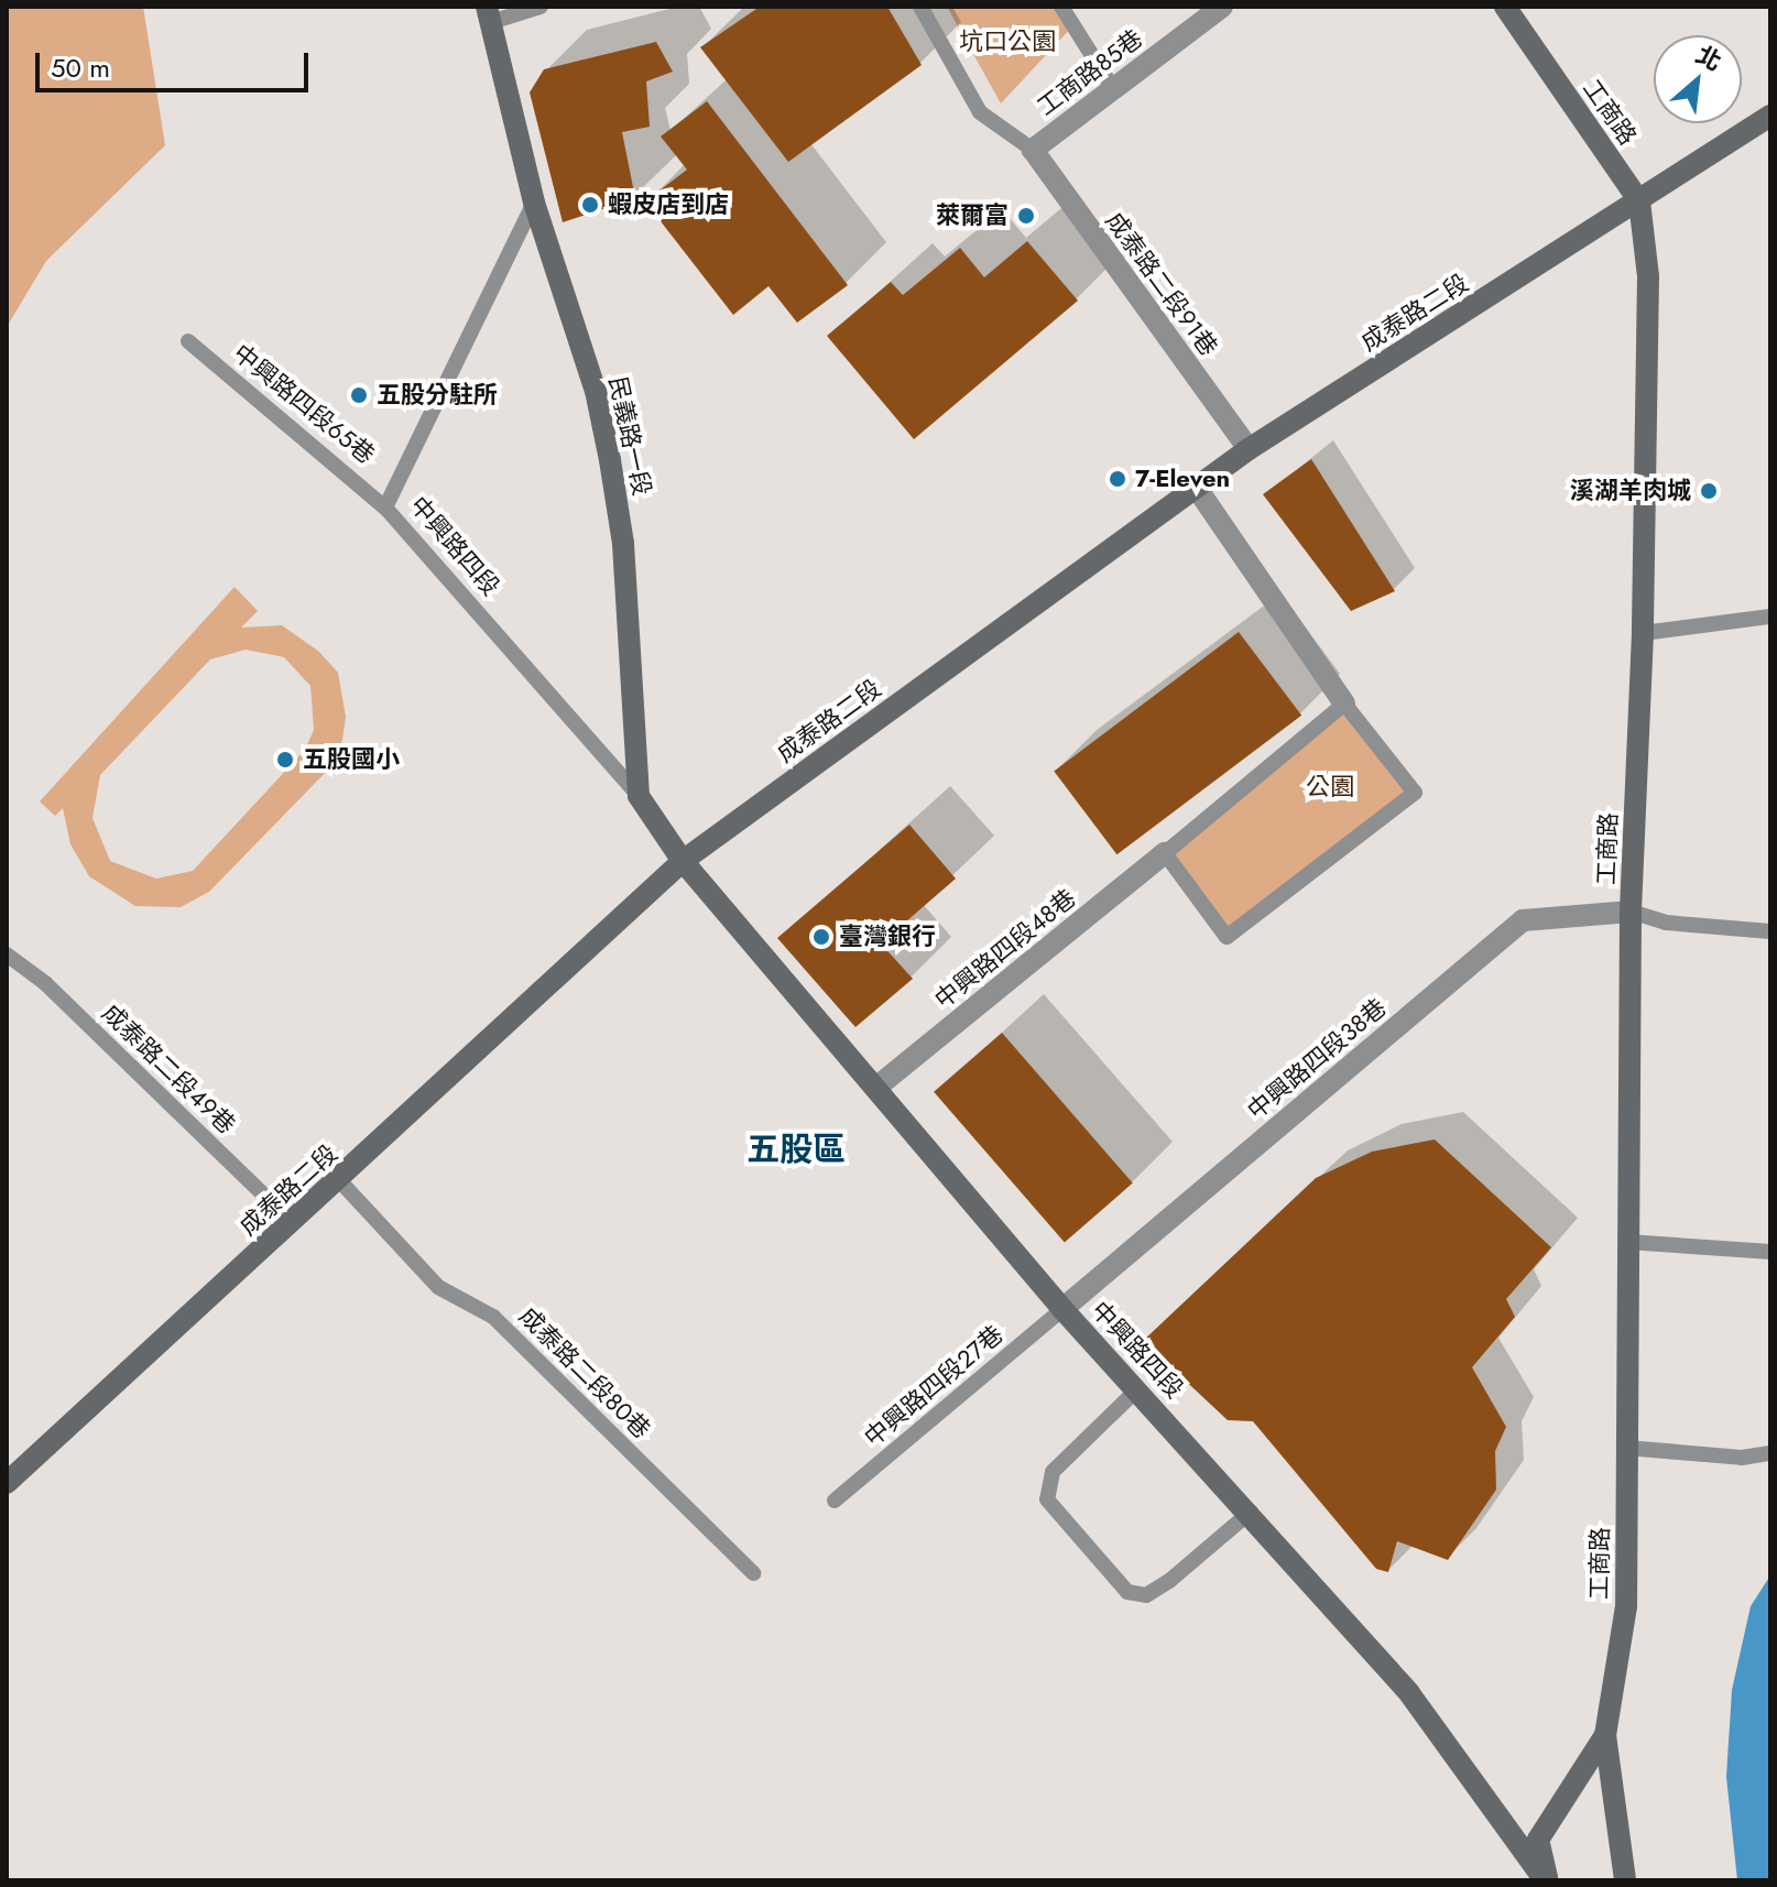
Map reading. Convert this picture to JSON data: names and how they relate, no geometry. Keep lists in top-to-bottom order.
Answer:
{
  "streets": {
    "main road": [
      "工商路",
      "成泰路二段",
      "民義路一段",
      "中興路四段"
    ],
    "street": [
      "工商路85巷",
      "成泰路二段91巷",
      "中興路四段48巷",
      "中興路四段38巷"
    ],
    "lane": [
      "中興路四段65巷",
      "成泰路二段49巷",
      "成泰路二段80巷",
      "中興路四段27巷"
    ]
  },
  "crossings": [
    ["工商路85巷", "成泰路二段91巷"],
    ["工商路", "成泰路二段"],
    ["工商路", "中興路四段"],
    ["工商路", "中興路四段38巷"],
    ["成泰路二段91巷", "成泰路二段"],
    ["成泰路二段", "中興路四段"],
    ["成泰路二段", "成泰路二段49巷"],
    ["成泰路二段", "成泰路二段80巷"],
    ["中興路四段65巷", "中興路四段"],
    ["民義路一段", "中興路四段"],
    ["中興路四段", "中興路四段48巷"],
    ["中興路四段", "中興路四段38巷"],
    ["中興路四段", "中興路四段27巷"],
    ["中興路四段38巷", "中興路四段27巷"]
  ],
  "districts": ["五股區"],
  "parks": ["坑口公園", "公園"],
  "places": [
    "蝦皮店到店",
    "萊爾富",
    "五股分駐所",
    "7-Eleven",
    "溪湖羊肉城",
    "五股國小",
    "臺灣銀行"
  ],
  "scale_bar": "50 m",
  "north": "top right"
}
